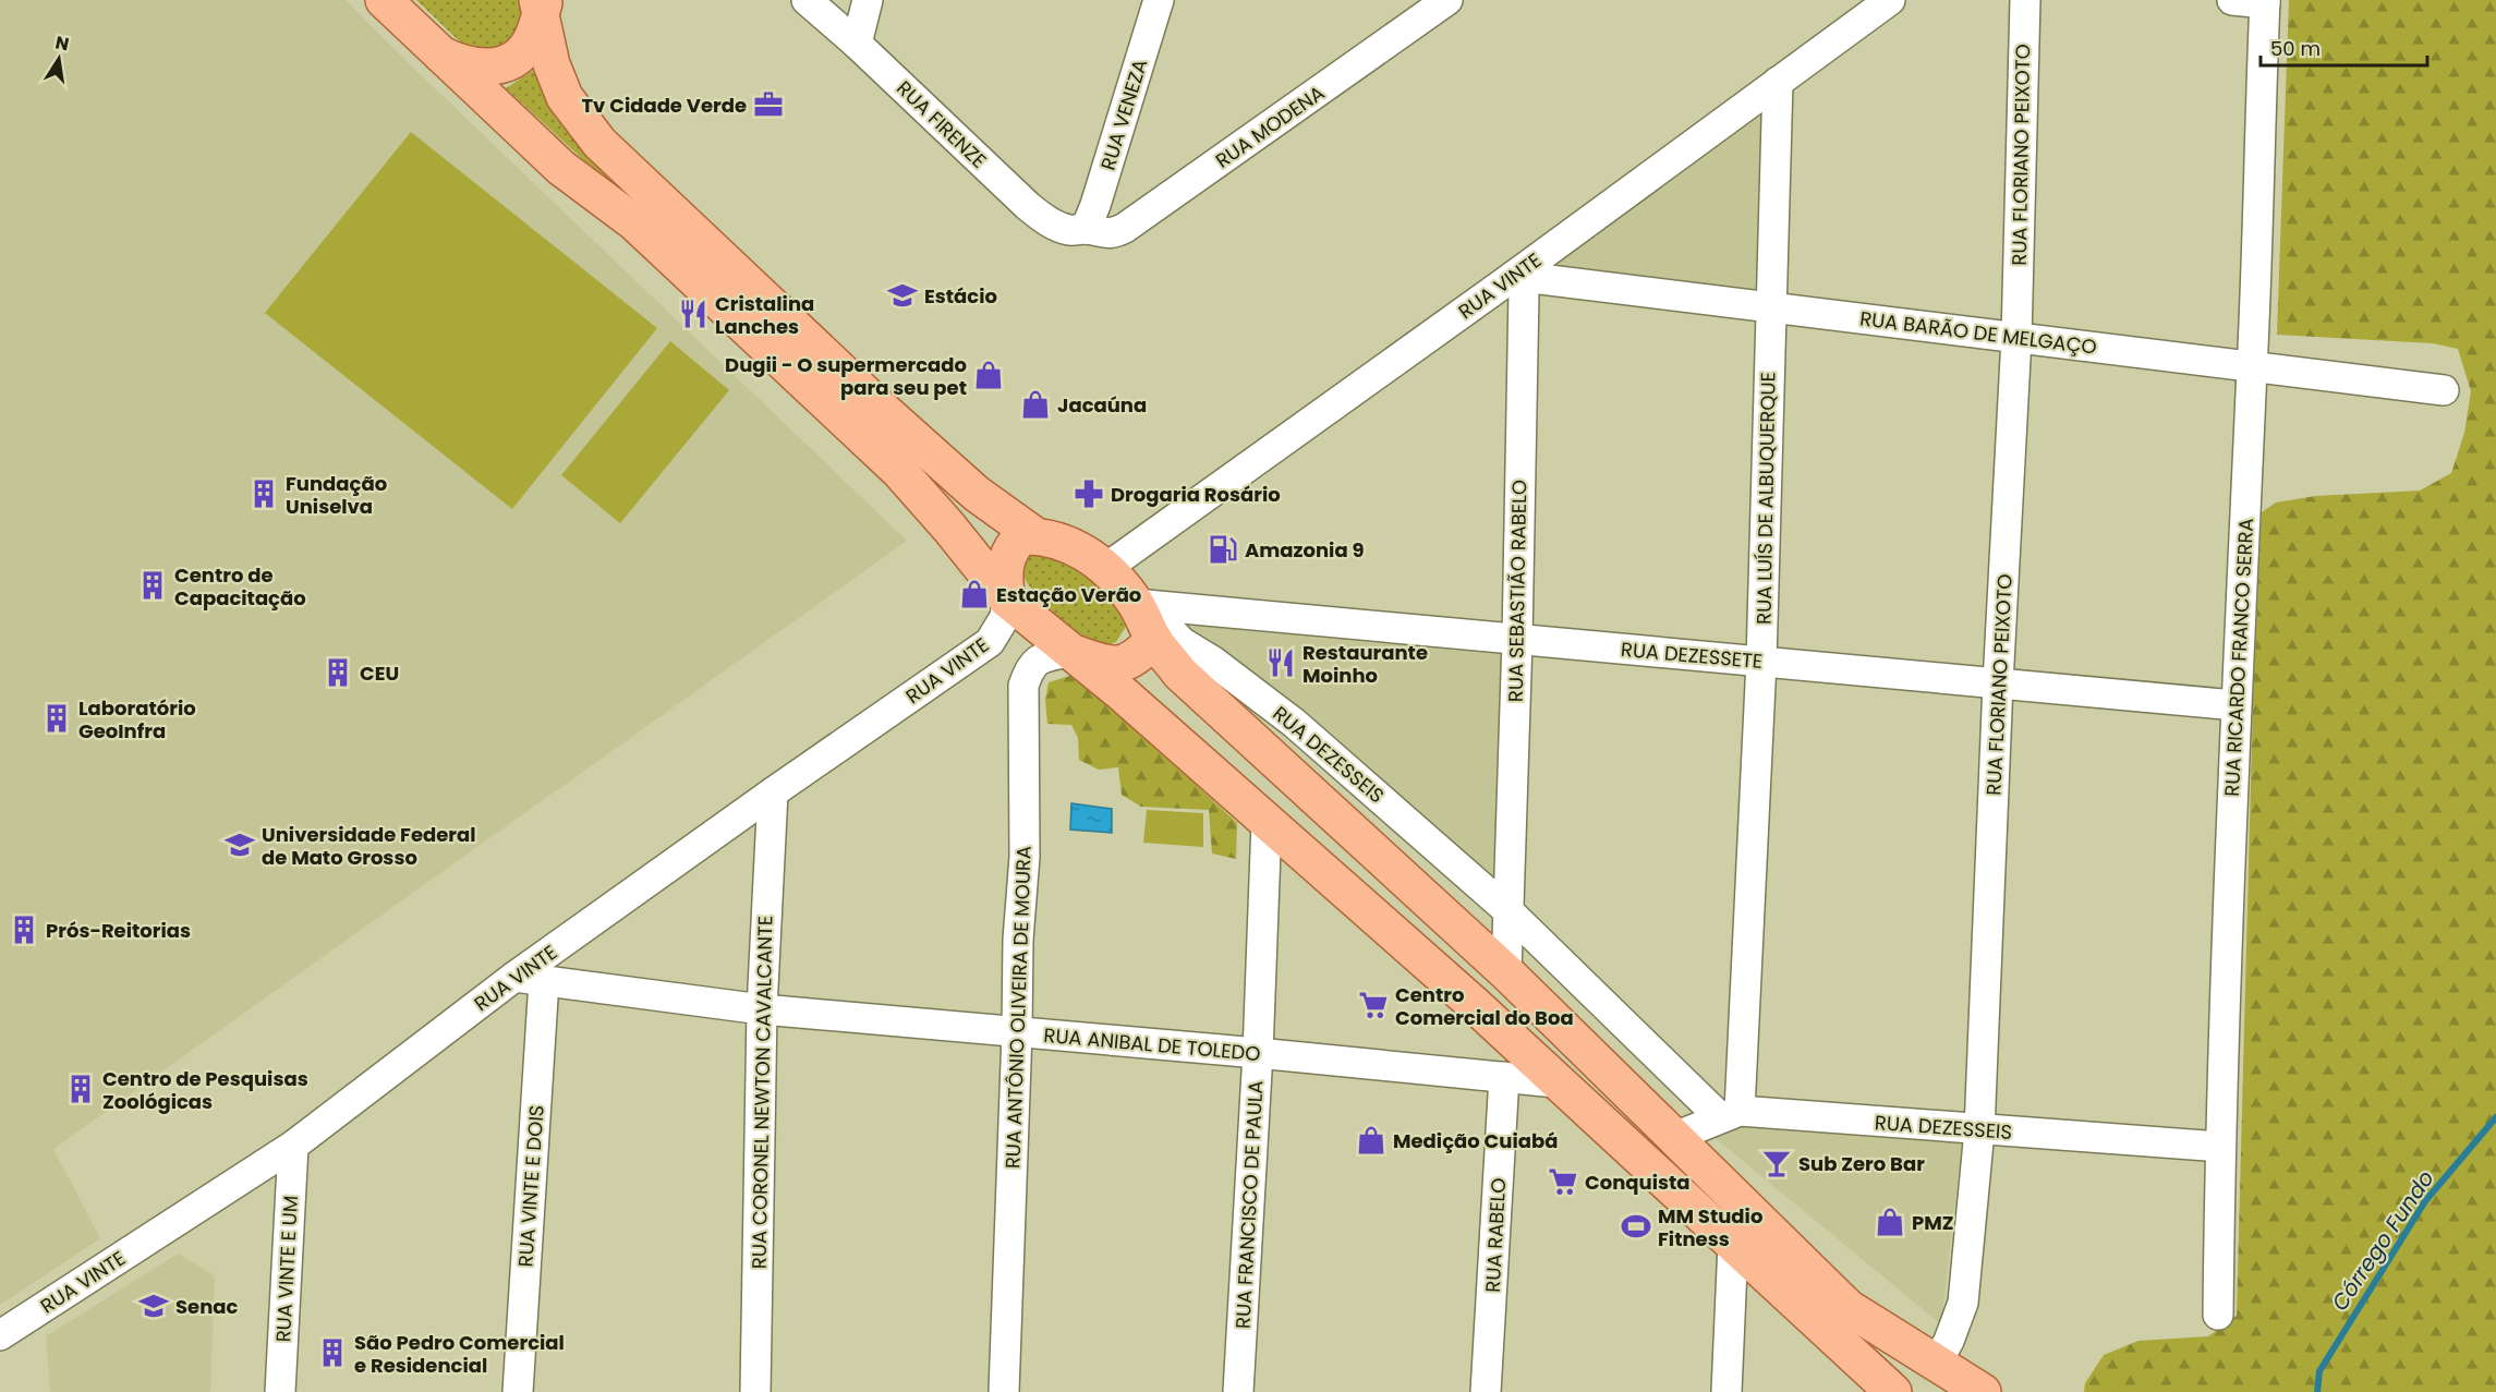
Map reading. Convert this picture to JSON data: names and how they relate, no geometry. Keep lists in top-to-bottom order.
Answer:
{
  "streets": {
    "street": [
      "RUA VENEZA",
      "RUA FIRENZE",
      "RUA MODENA",
      "RUA FLORIANO PEIXOTO",
      "RUA VINTE",
      "RUA BARÃO DE MELGAÇO",
      "RUA LUÍS DE ALBUQUERQUE",
      "RUA SEBASTIÃO RABELO",
      "RUA DEZESSETE",
      "RUA RICARDO FRANCO SERRA",
      "RUA DEZESSEIS",
      "RUA ANTÔNIO OLIVEIRA DE MOURA",
      "RUA ANIBAL DE TOLEDO",
      "RUA CORONEL NEWTON CAVALCANTE",
      "RUA VINTE E DOIS",
      "RUA FRANCISCO DE PAULA",
      "RUA RABELO",
      "RUA VINTE E UM"
    ]
  },
  "crossings": [
    ["RUA VENEZA", "RUA FIRENZE"],
    ["RUA VENEZA", "RUA MODENA"],
    ["RUA FIRENZE", "RUA MODENA"],
    ["RUA FLORIANO PEIXOTO", "RUA BARÃO DE MELGAÇO"],
    ["RUA FLORIANO PEIXOTO", "RUA DEZESSETE"],
    ["RUA FLORIANO PEIXOTO", "RUA DEZESSEIS"],
    ["RUA VINTE", "RUA BARÃO DE MELGAÇO"],
    ["RUA VINTE", "RUA LUÍS DE ALBUQUERQUE"],
    ["RUA VINTE", "RUA SEBASTIÃO RABELO"],
    ["RUA VINTE", "RUA ANIBAL DE TOLEDO"],
    ["RUA VINTE", "RUA CORONEL NEWTON CAVALCANTE"],
    ["RUA VINTE", "RUA VINTE E UM"],
    ["RUA BARÃO DE MELGAÇO", "RUA LUÍS DE ALBUQUERQUE"],
    ["RUA BARÃO DE MELGAÇO", "RUA SEBASTIÃO RABELO"],
    ["RUA BARÃO DE MELGAÇO", "RUA RICARDO FRANCO SERRA"],
    ["RUA LUÍS DE ALBUQUERQUE", "RUA DEZESSETE"],
    ["RUA LUÍS DE ALBUQUERQUE", "RUA DEZESSEIS"],
    ["RUA SEBASTIÃO RABELO", "RUA DEZESSETE"],
    ["RUA SEBASTIÃO RABELO", "RUA DEZESSEIS"],
    ["RUA DEZESSETE", "RUA RICARDO FRANCO SERRA"],
    ["RUA DEZESSETE", "RUA DEZESSEIS"],
    ["RUA RICARDO FRANCO SERRA", "RUA DEZESSEIS"],
    ["RUA ANTÔNIO OLIVEIRA DE MOURA", "RUA ANIBAL DE TOLEDO"],
    ["RUA ANIBAL DE TOLEDO", "RUA CORONEL NEWTON CAVALCANTE"],
    ["RUA ANIBAL DE TOLEDO", "RUA VINTE E DOIS"],
    ["RUA ANIBAL DE TOLEDO", "RUA FRANCISCO DE PAULA"],
    ["RUA ANIBAL DE TOLEDO", "RUA RABELO"]
  ],
  "water": ["Córrego Fundo"],
  "places": {
    "office": ["Tv Cidade Verde"],
    "school or university": ["Estácio", "Universidade Federal de Mato Grosso", "Senac"],
    "restaurant": ["Cristalina Lanches", "Restaurante Moinho"],
    "shop": [
      "Dugii - O supermercado para seu pet",
      "Jacaúna",
      "Estação Verão",
      "Medição Cuiabá",
      "PMZ"
    ],
    "building": [
      "Fundação Uniselva",
      "Centro de Capacitação",
      "CEU",
      "Laboratório GeoInfra",
      "Prós-Reitorias",
      "Centro de Pesquisas Zoológicas",
      "São Pedro Comercial e Residencial"
    ],
    "pharmacy": ["Drogaria Rosário"],
    "fuel station": ["Amazonia 9"],
    "supermarket": ["Centro Comercial do Boa", "Conquista"],
    "bar": ["Sub Zero Bar"],
    "sports": ["MM Studio Fitness"]
  },
  "scale_bar": "50 m",
  "north": "top"
}
